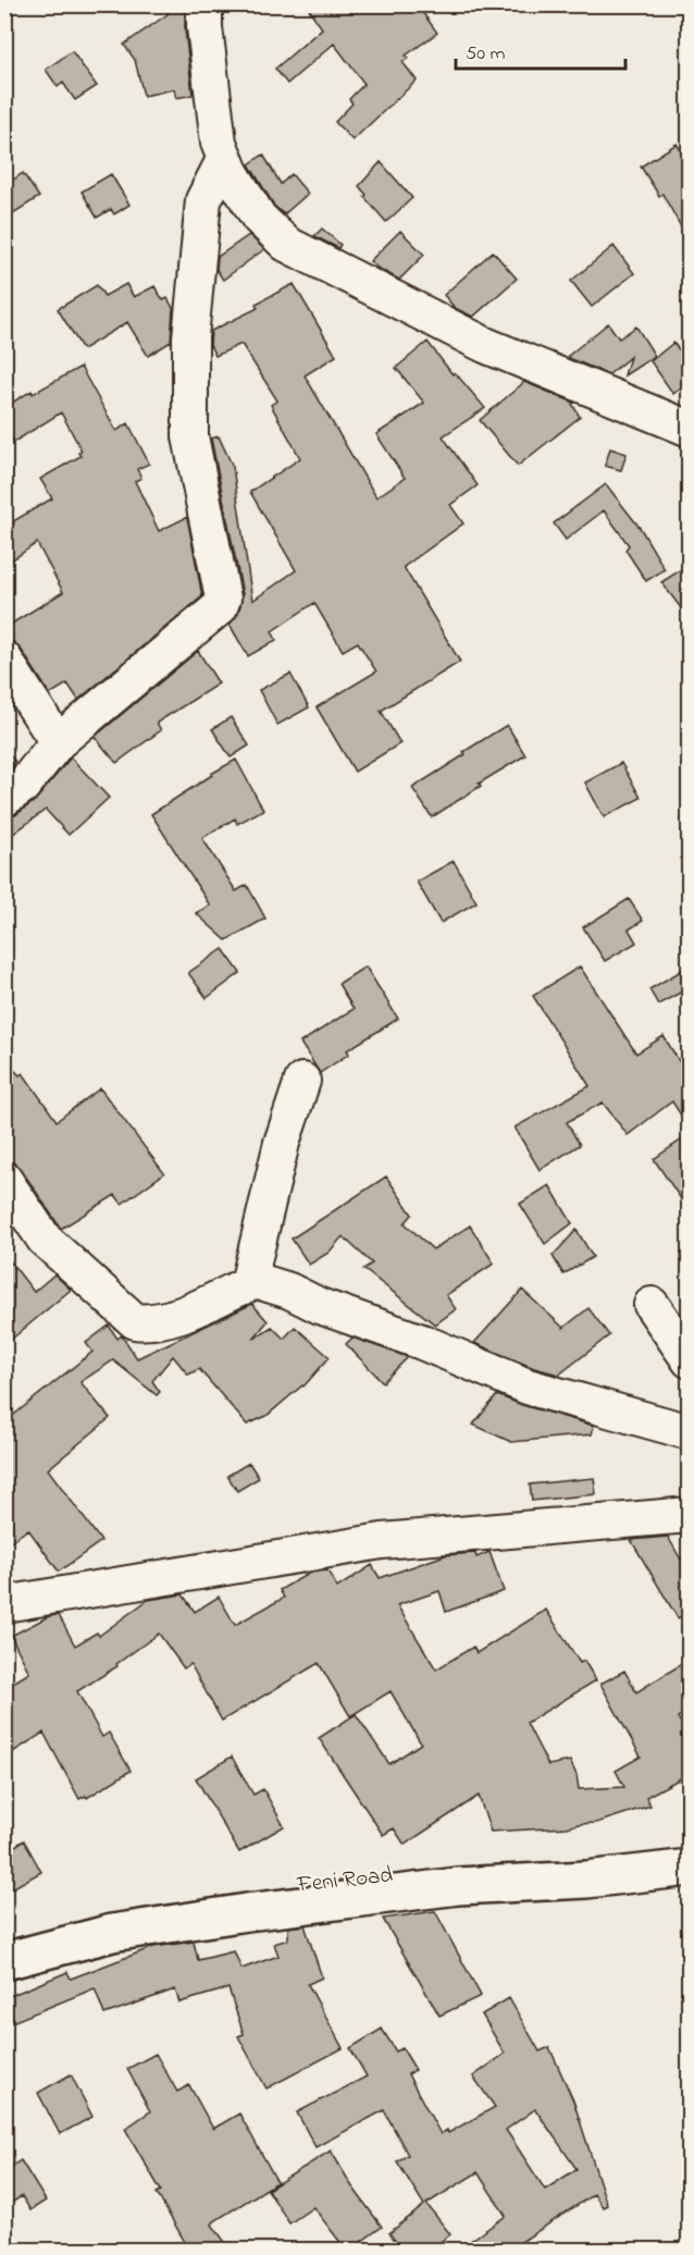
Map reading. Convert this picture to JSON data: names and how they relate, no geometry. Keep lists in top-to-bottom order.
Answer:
{
  "streets": {
    "main road": ["Feni Road"]
  },
  "scale_bar": "50 m"
}
